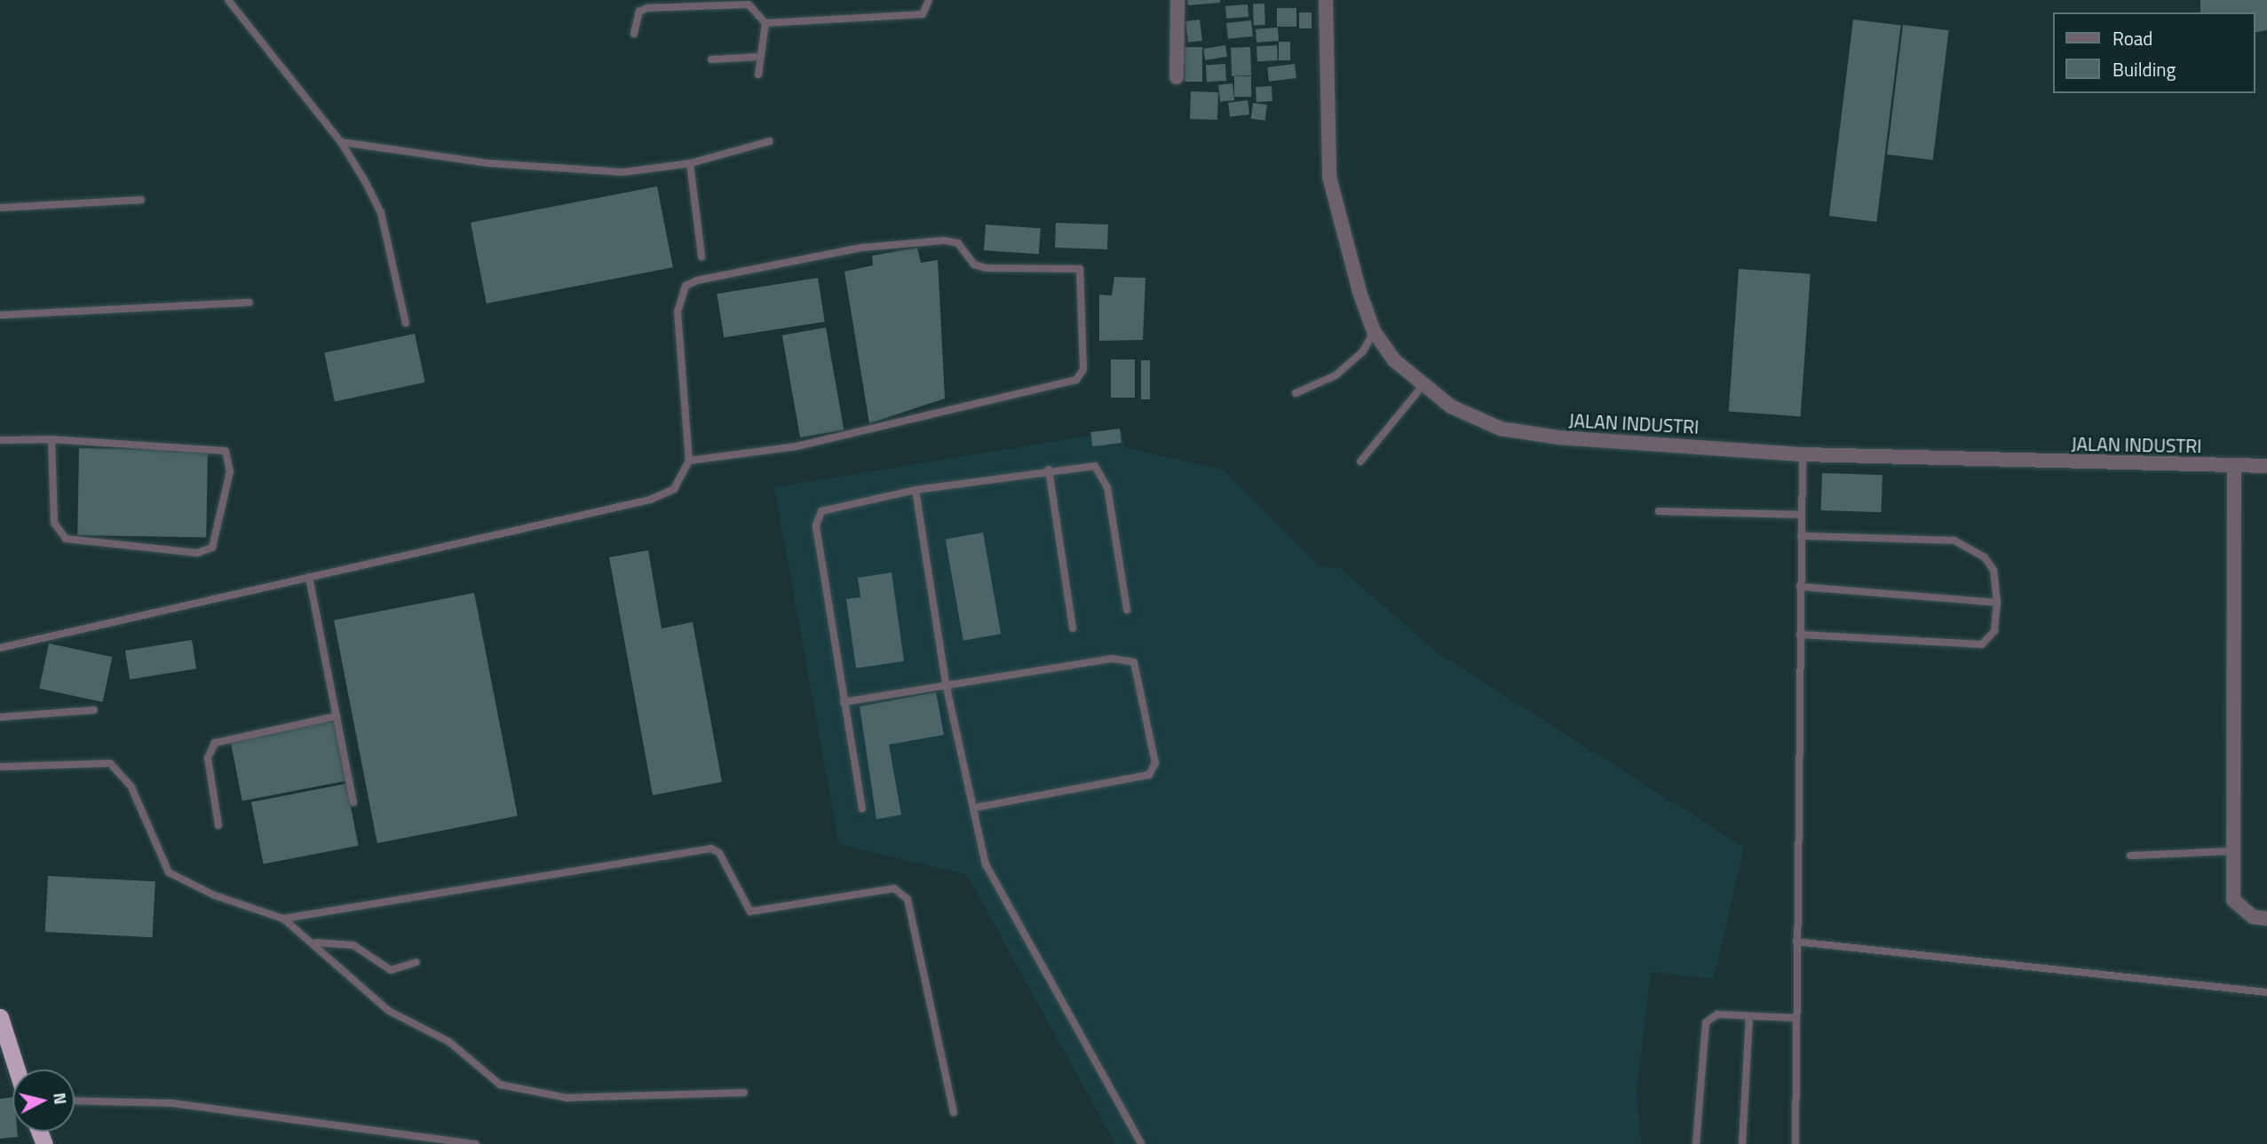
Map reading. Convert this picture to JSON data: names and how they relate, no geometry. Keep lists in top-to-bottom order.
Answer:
{
  "streets": {
    "street": ["JALAN INDUSTRI"]
  },
  "legend": ["Road", "Building"],
  "north": "right"
}
